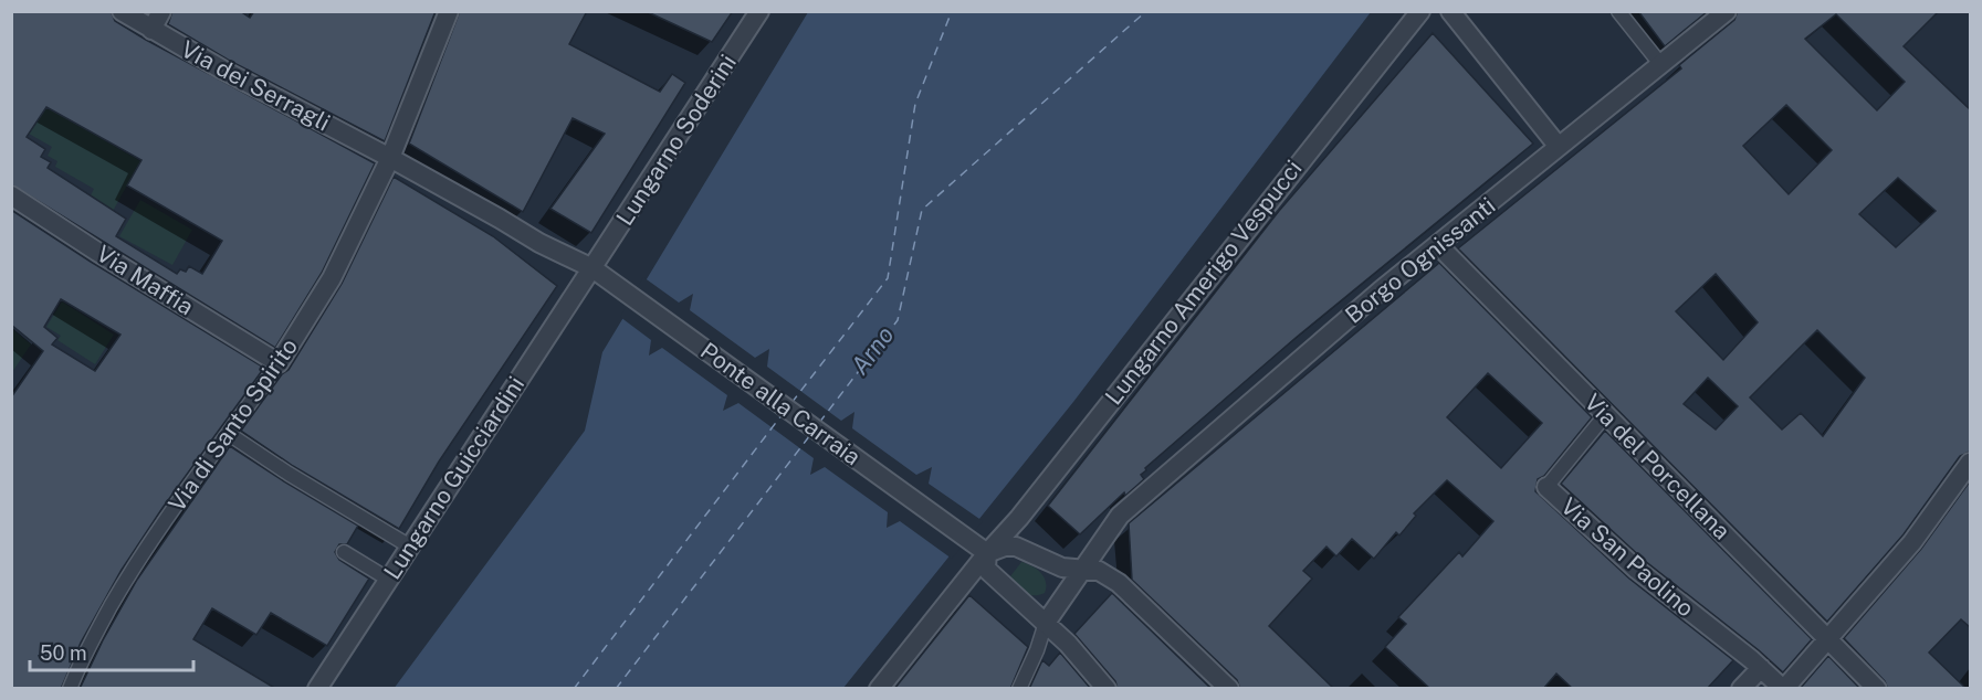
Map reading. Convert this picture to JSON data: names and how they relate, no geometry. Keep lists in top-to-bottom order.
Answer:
{
  "streets": {
    "street": [
      "Via dei Serragli",
      "Lungarno Soderini",
      "Borgo Ognissanti",
      "Via Maffia",
      "Lungarno Amerigo Vespucci",
      "Ponte alla Carraia",
      "Via di Santo Spirito",
      "Via del Porcellana",
      "Lungarno Guicciardini",
      "Via San Paolino"
    ]
  },
  "crossings": [
    ["Via dei Serragli", "Lungarno Soderini"],
    ["Via dei Serragli", "Ponte alla Carraia"],
    ["Via dei Serragli", "Via di Santo Spirito"],
    ["Via dei Serragli", "Lungarno Guicciardini"],
    ["Lungarno Soderini", "Ponte alla Carraia"],
    ["Lungarno Soderini", "Lungarno Guicciardini"],
    ["Borgo Ognissanti", "Via del Porcellana"],
    ["Via Maffia", "Via di Santo Spirito"],
    ["Lungarno Amerigo Vespucci", "Ponte alla Carraia"],
    ["Ponte alla Carraia", "Lungarno Guicciardini"],
    ["Via del Porcellana", "Via San Paolino"]
  ],
  "water": ["Arno"],
  "scale_bar": "50 m"
}
